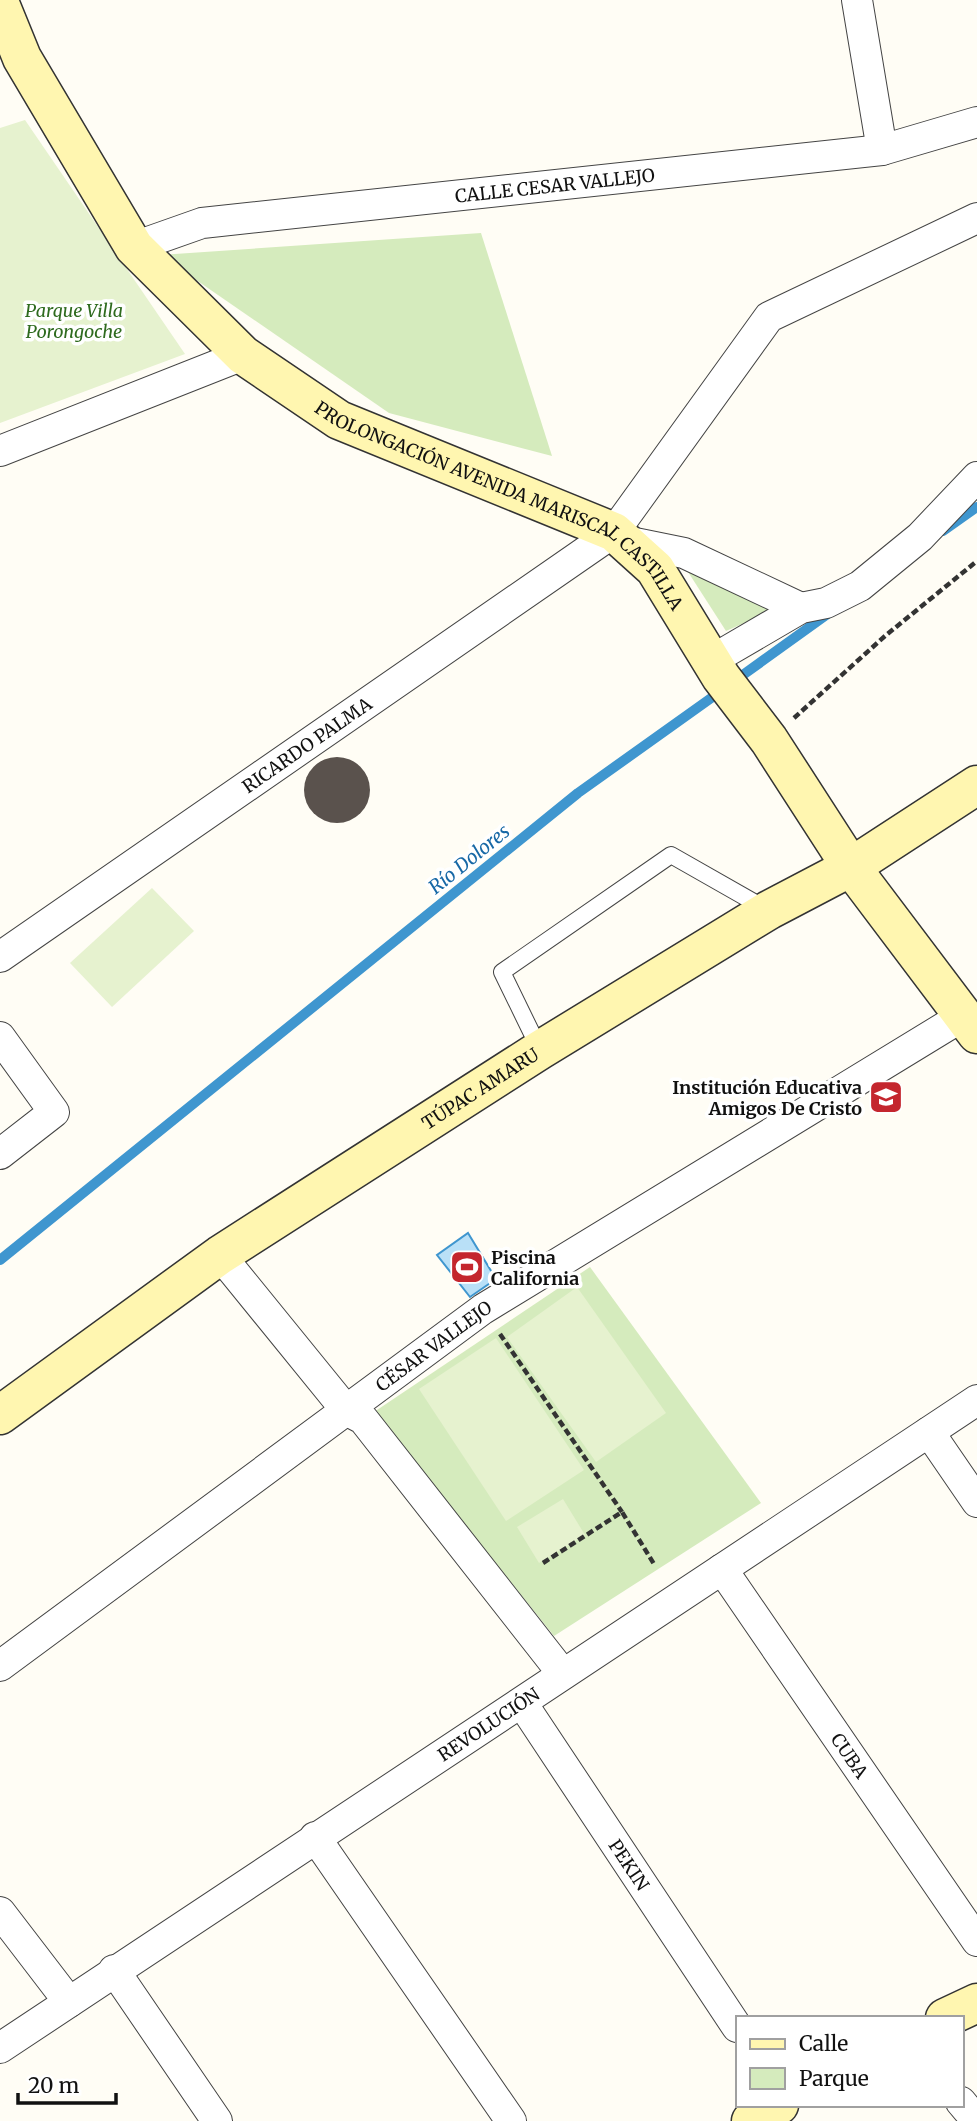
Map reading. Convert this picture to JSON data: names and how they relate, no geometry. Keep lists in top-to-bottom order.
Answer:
{
  "streets": {
    "main road": ["PROLONGACIÓN AVENIDA MARISCAL CASTILLA", "TÚPAC AMARU"],
    "street": [
      "CALLE CESAR VALLEJO",
      "RICARDO PALMA",
      "CÉSAR VALLEJO",
      "REVOLUCIÓN",
      "CUBA",
      "PEKIN"
    ]
  },
  "crossings": [
    ["CALLE CESAR VALLEJO", "PROLONGACIÓN AVENIDA MARISCAL CASTILLA"],
    ["PROLONGACIÓN AVENIDA MARISCAL CASTILLA", "RICARDO PALMA"],
    ["PROLONGACIÓN AVENIDA MARISCAL CASTILLA", "TÚPAC AMARU"],
    ["PROLONGACIÓN AVENIDA MARISCAL CASTILLA", "CÉSAR VALLEJO"],
    ["REVOLUCIÓN", "CUBA"],
    ["REVOLUCIÓN", "PEKIN"]
  ],
  "water": ["Río Dolores"],
  "parks": ["Parque Villa Porongoche"],
  "places": {
    "school or university": ["Institución Educativa Amigos De Cristo"],
    "sports": ["Piscina California"]
  },
  "legend": ["Calle", "Parque"],
  "scale_bar": "20 m"
}
